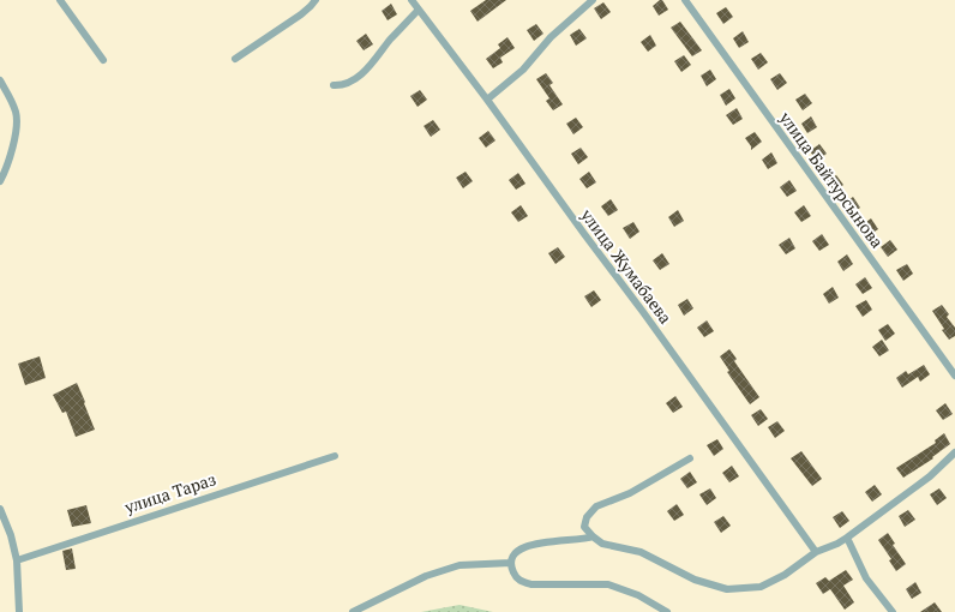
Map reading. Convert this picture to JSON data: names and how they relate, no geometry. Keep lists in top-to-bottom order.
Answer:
{
  "streets": {
    "street": ["улица Байтурсынова", "улица Жумабаева", "улица Тараз"]
  }
}
